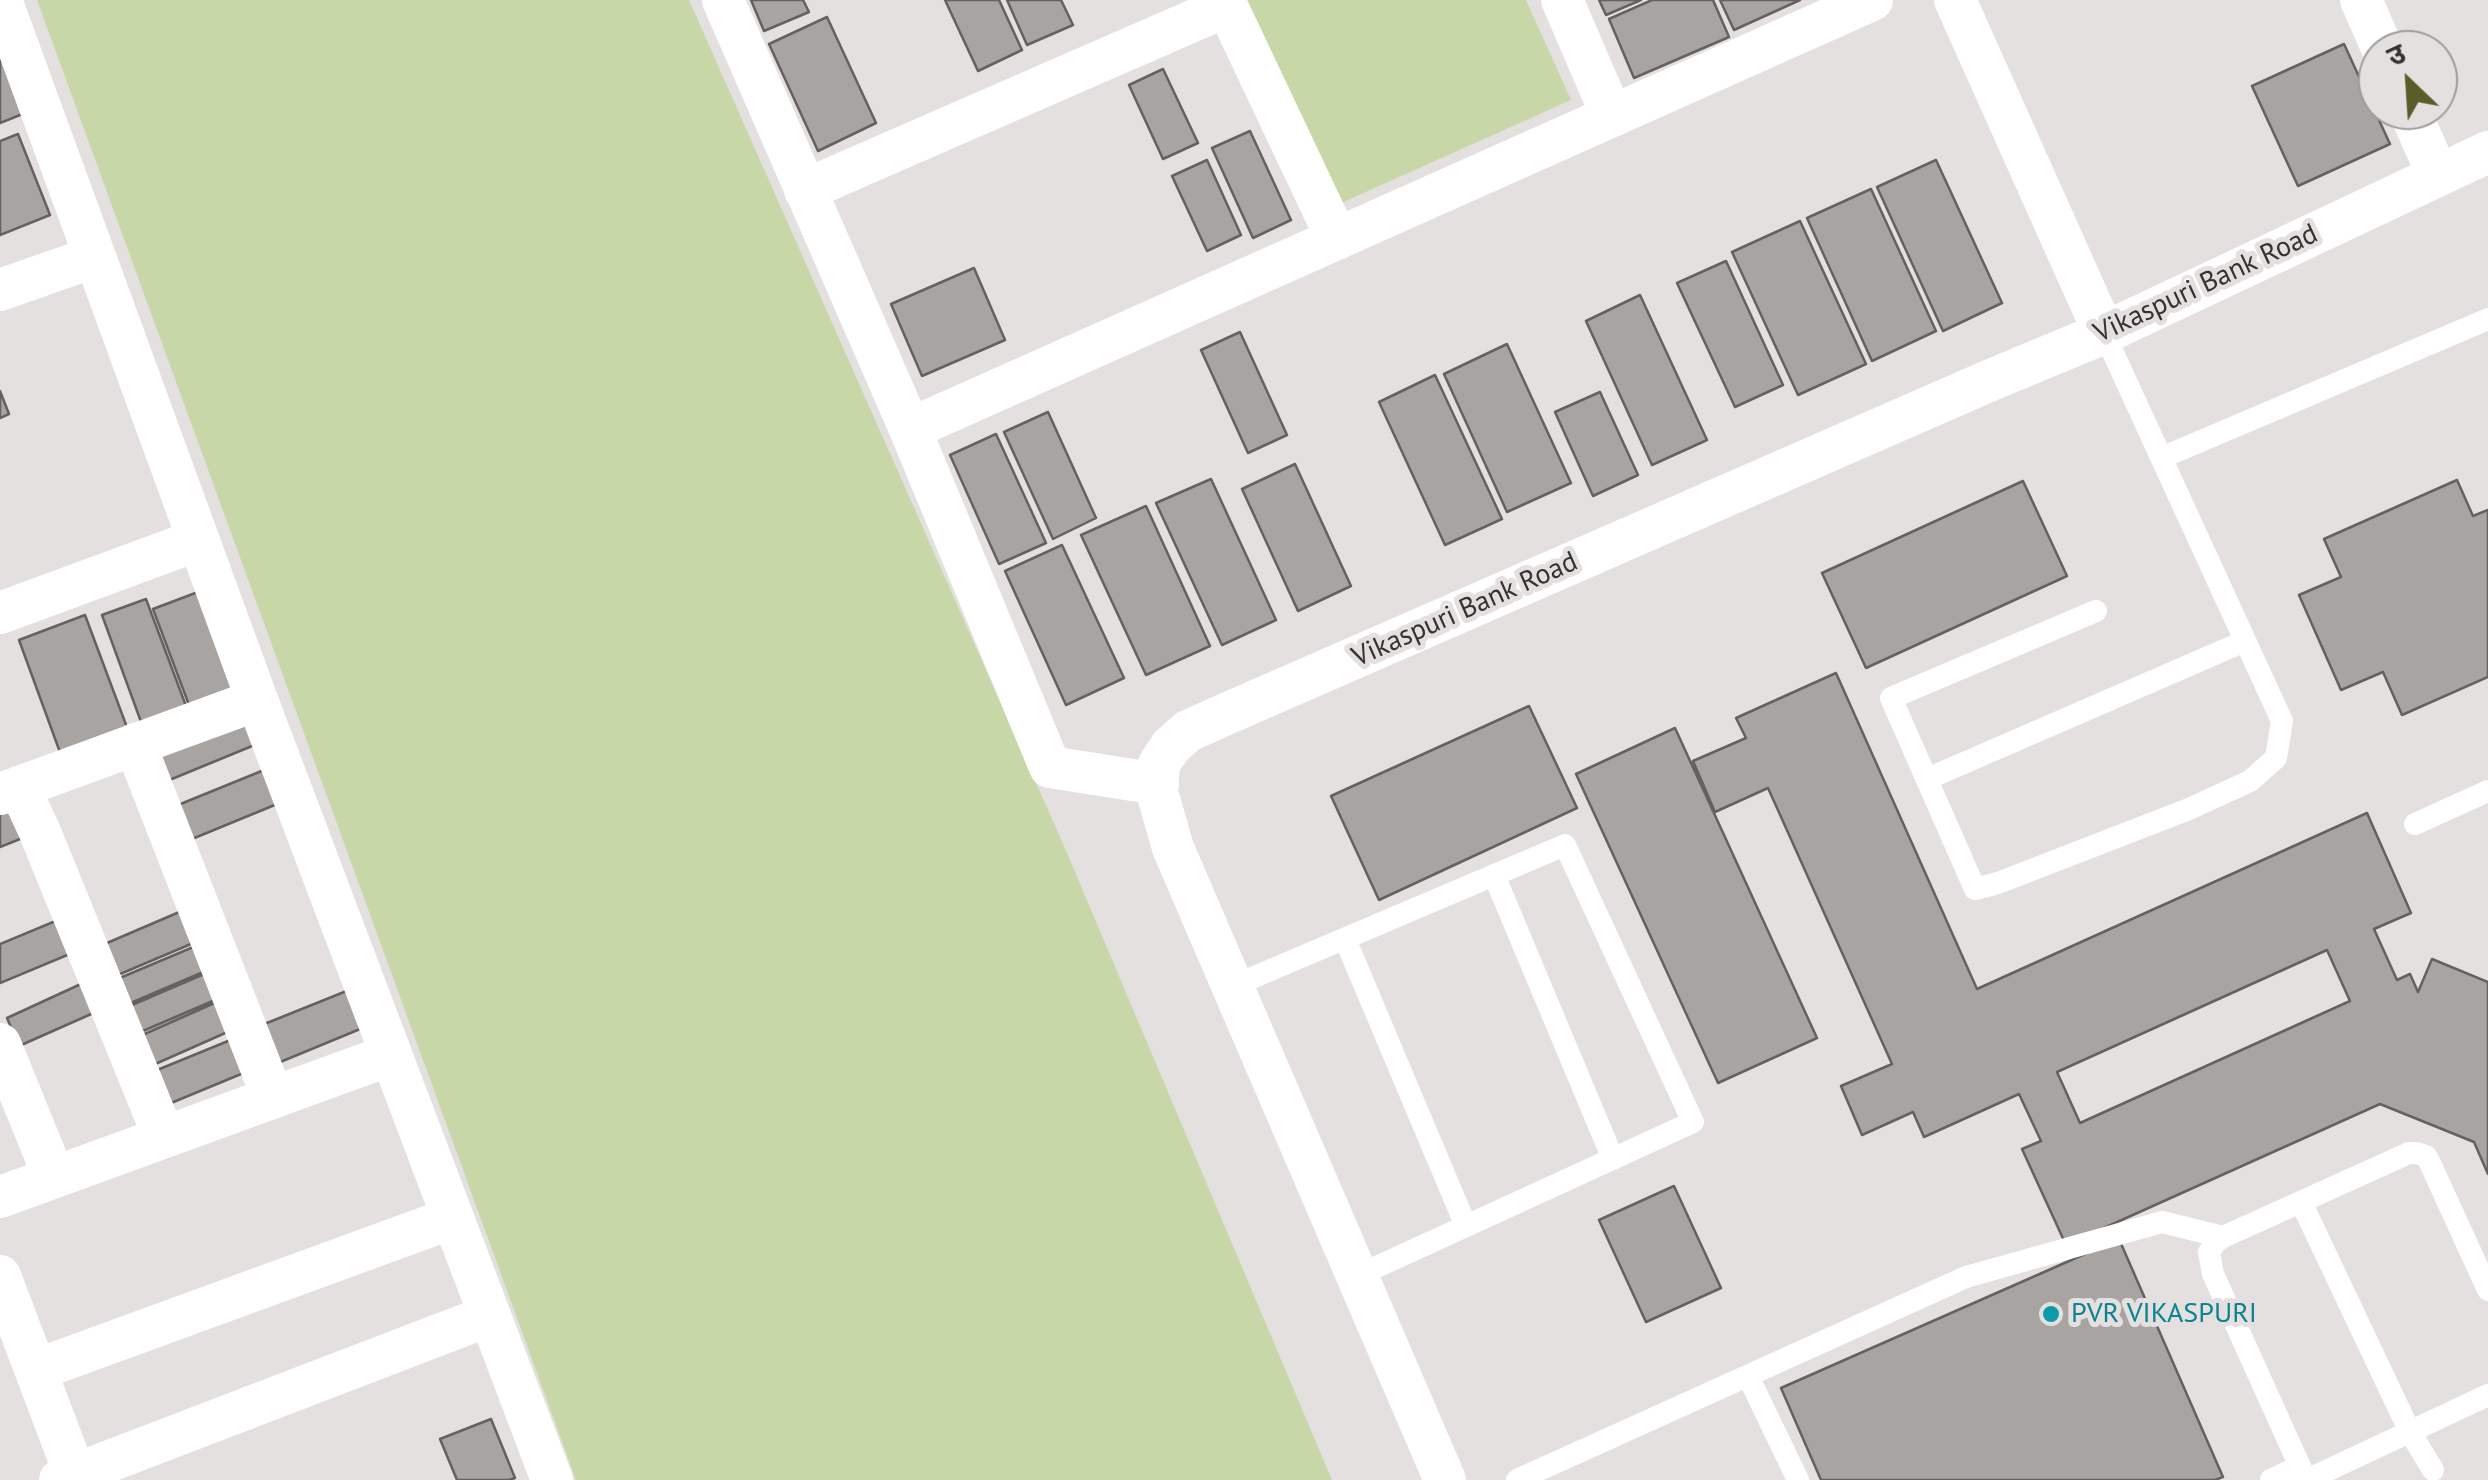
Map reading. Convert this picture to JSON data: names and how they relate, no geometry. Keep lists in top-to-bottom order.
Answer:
{
  "streets": {
    "street": ["Vikaspuri Bank Road"]
  },
  "places": ["PVR VIKASPURI"],
  "north": "top left"
}
